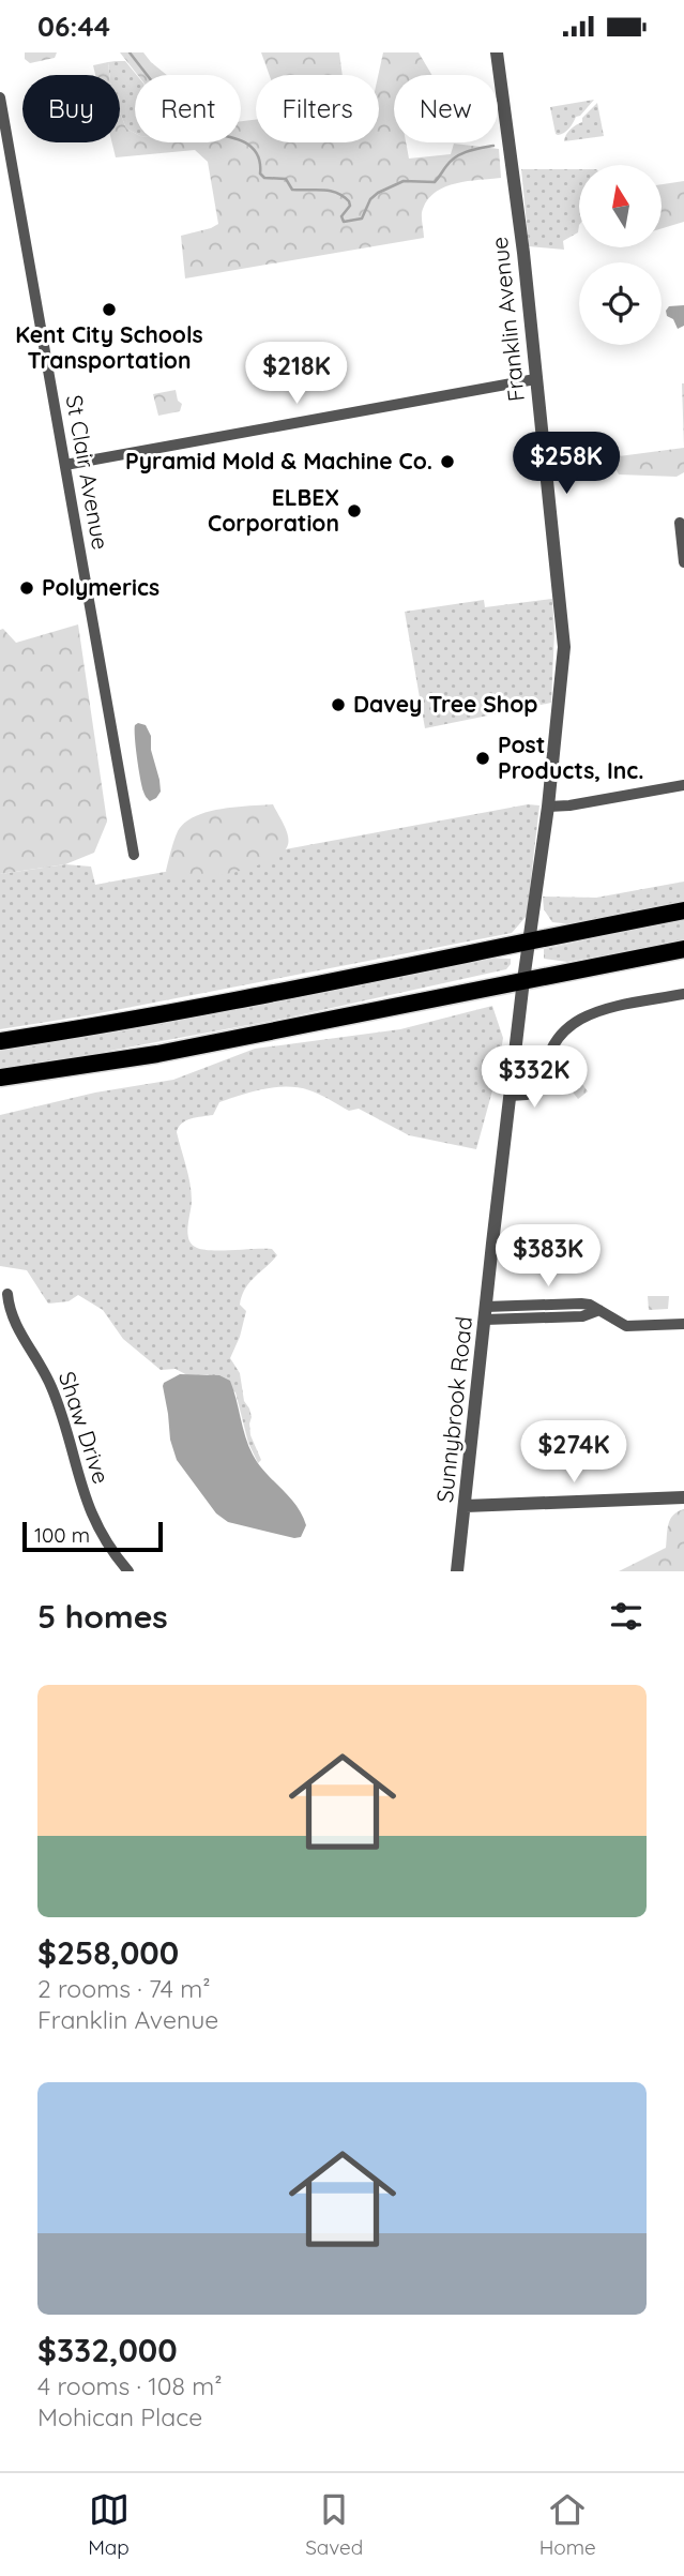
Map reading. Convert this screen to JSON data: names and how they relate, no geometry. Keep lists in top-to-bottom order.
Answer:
{
  "streets": {
    "street": [
      "Franklin Avenue",
      "St Clair Avenue",
      "Sunnybrook Road",
      "Shaw Drive"
    ]
  },
  "crossings": [
    ["Franklin Avenue", "Sunnybrook Road"]
  ],
  "places": [
    "Kent City Schools Transportation",
    "Pyramid Mold & Machine Co.",
    "ELBEX Corporation",
    "Polymerics",
    "Davey Tree Shop",
    "Post Products, Inc."
  ],
  "scale_bar": "100 m",
  "north": "top",
  "page": {
    "status": "06:44",
    "chip": [
      "Buy",
      "Rent",
      "Filters",
      "New"
    ],
    "price": [
      "$218K",
      "$258K",
      "$332K",
      "$383K",
      "$274K"
    ],
    "scale": "100 m",
    "heading": "5 homes",
    "list": [
      {
        "name": "$258,000",
        "note": "2 rooms · 74 m² · Franklin Avenue"
      },
      {
        "name": "$332,000",
        "note": "4 rooms · 108 m² · Mohican Place"
      }
    ],
    "tabs": ["Map", "Saved", "Home"]
  }
}
